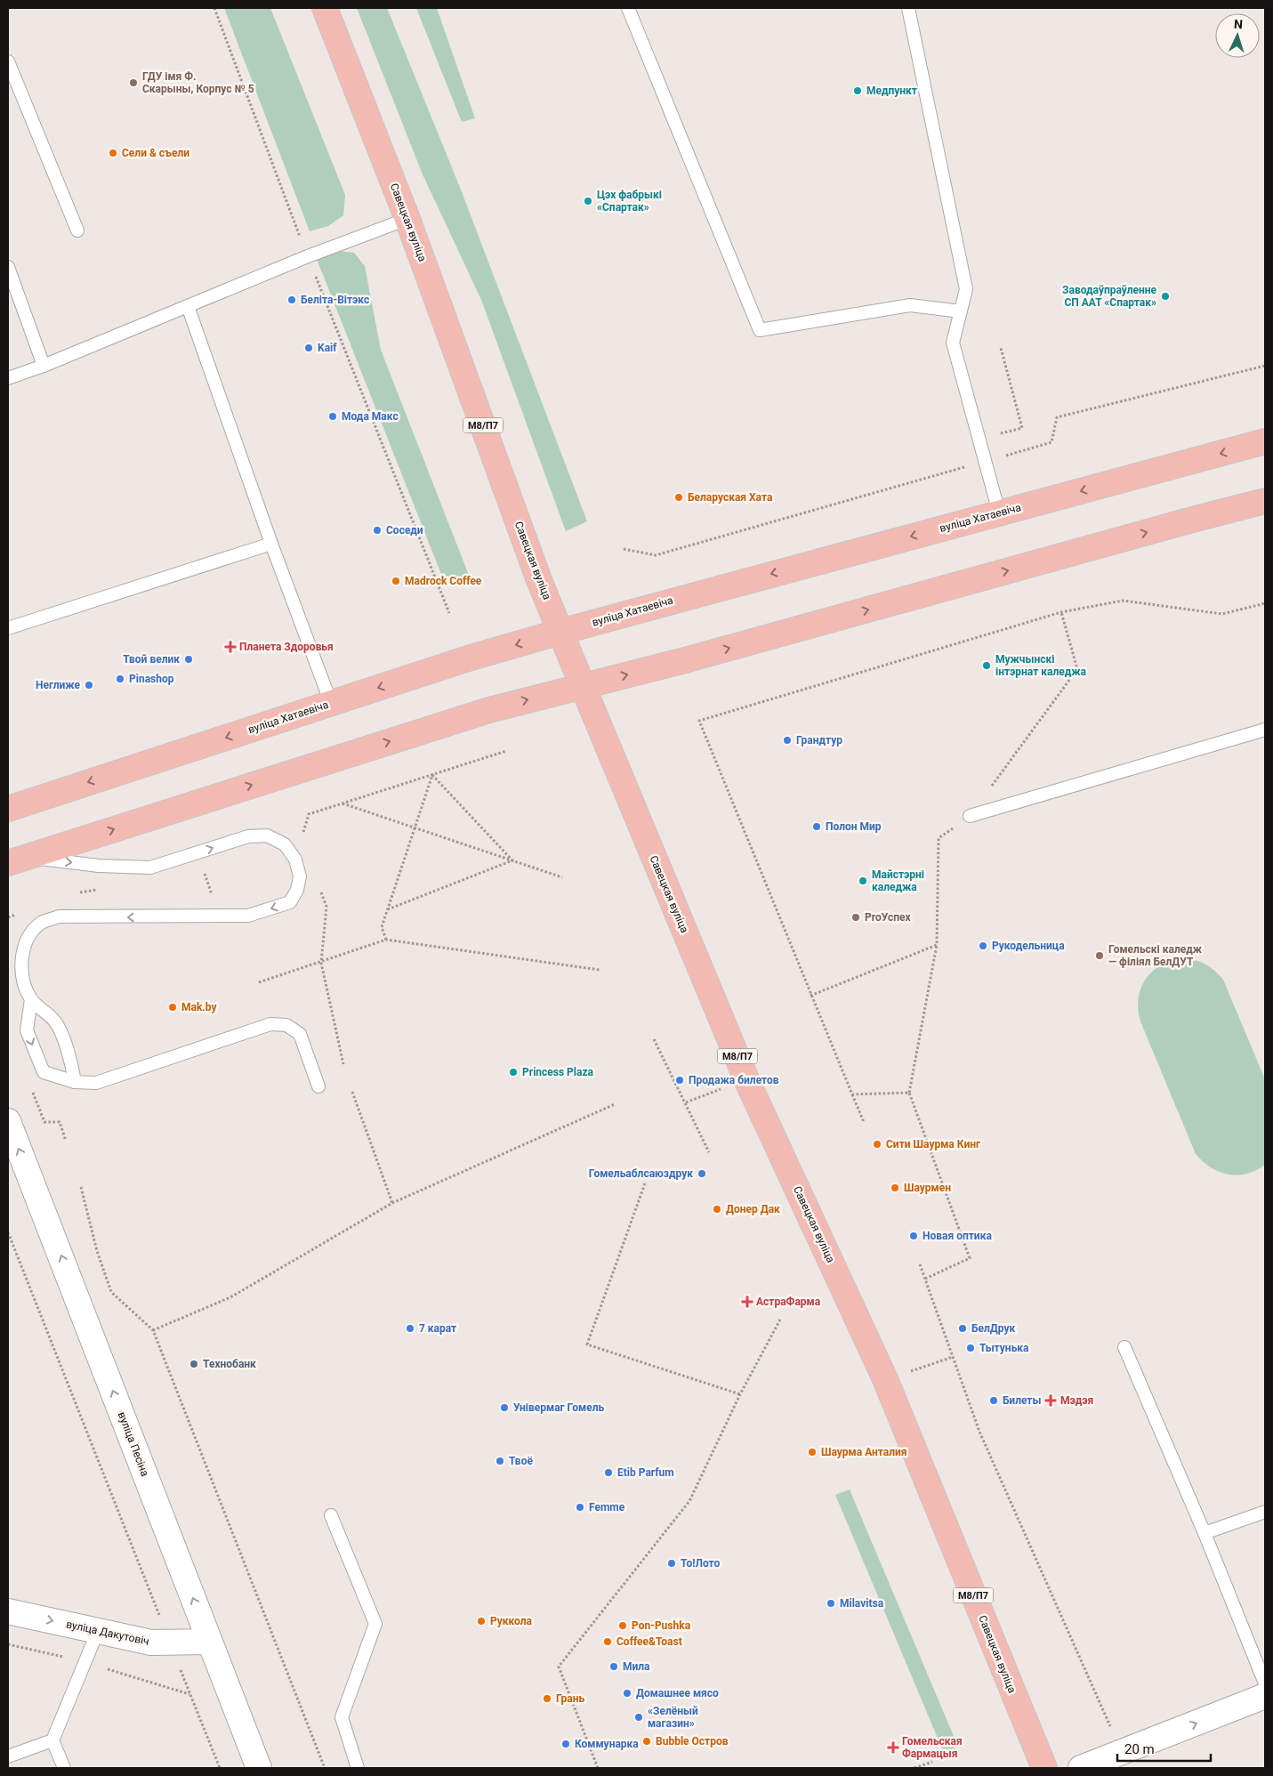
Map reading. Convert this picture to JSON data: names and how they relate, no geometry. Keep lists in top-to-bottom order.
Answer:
{
  "streets": {
    "main road": ["Савецкая вуліца", "М8/П7", "вуліца Хатаевіча"],
    "street": ["вуліца Песіна", "вуліца Дакутовіч"]
  },
  "crossings": [
    ["Савецкая вуліца", "вуліца Хатаевіча"],
    ["вуліца Песіна", "вуліца Дакутовіч"]
  ],
  "one_way": ["вуліца Песіна", "вуліца Дакутовіч"],
  "places": {
    "other": [
      "ГДУ імя Ф. Скарыны, Корпус № 5",
      "Медпункт",
      "Сели & съели",
      "Цэх фабрыкі «Спартак»",
      "Заводаўпраўленне СП ААТ «Спартак»",
      "Беліта-Вітэкс",
      "Kaif",
      "Мода Макс",
      "Беларуская Хата",
      "Соседи",
      "Madrock Coffee",
      "Твой велик",
      "Мужчынскі інтэрнат каледжа",
      "Pinashop",
      "Неглиже",
      "Грандтур",
      "Полон Мир",
      "Майстэрні каледжа",
      "ProУспех",
      "Рукодельница",
      "Гомельскі каледж — філіял БелДУТ",
      "Mak.by",
      "Princess Plaza",
      "Продажа билетов",
      "Сити Шаурма Кинг",
      "Гомельаблсаюздрук",
      "Шаурмен",
      "Донер Дак",
      "Новая оптика",
      "7 карат",
      "БелДрук",
      "Тытунька",
      "Технобанк",
      "Билеты",
      "Універмаг Гомель",
      "Шаурма Анталия",
      "Твоё",
      "Etib Parfum",
      "Femme",
      "То!Лото",
      "Milavitsa",
      "Руккола",
      "Pon-Pushka",
      "Coffee&Toast",
      "Мила",
      "Домашнее мясо",
      "Грань",
      "«Зелёный магазин»",
      "Bubble Остров",
      "Коммунарка"
    ],
    "health": [
      "Планета Здоровья",
      "АстраФарма",
      "Мэдэя",
      "Гомельская Фармацыя"
    ]
  },
  "scale_bar": "20 m",
  "north": "top"
}
